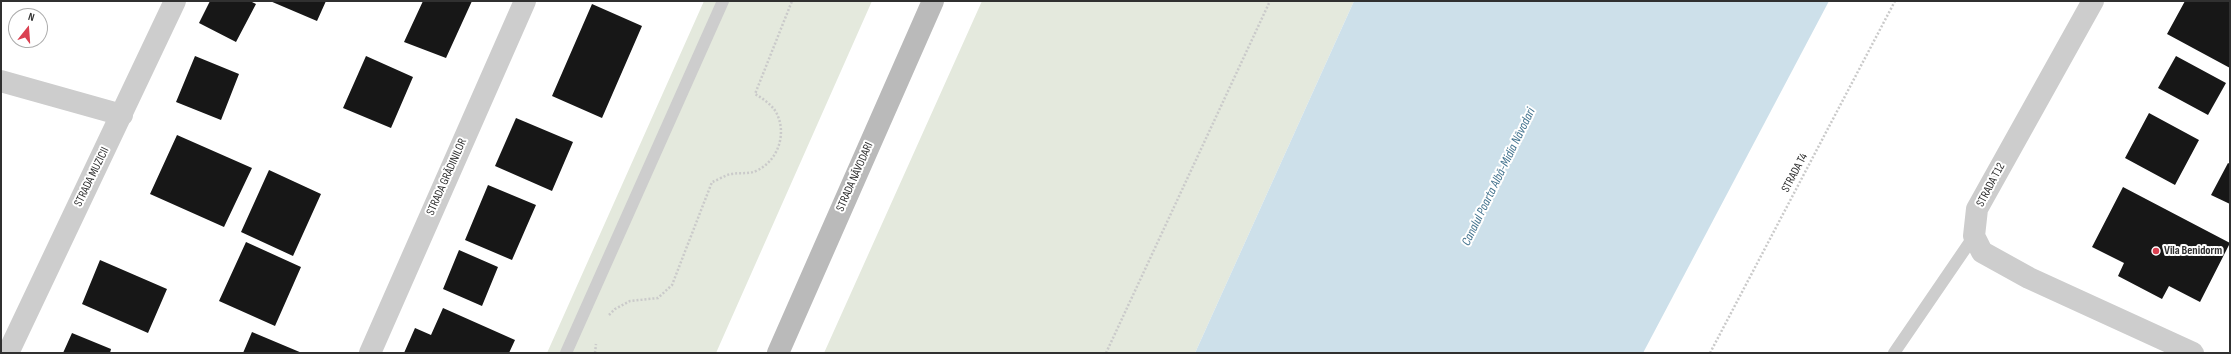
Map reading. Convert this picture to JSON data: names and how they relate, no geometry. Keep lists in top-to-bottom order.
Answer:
{
  "streets": {
    "main road": ["STRADA NĂVODARI"],
    "street": ["STRADA MUZICII", "STRADA GRĂDINILOR", "STRADA T12"],
    "path": ["STRADA T4"]
  },
  "water": ["Canalul Poarta Albă-Midia Năvodari"],
  "places": ["Vila Benidorm"],
  "north": "top"
}
